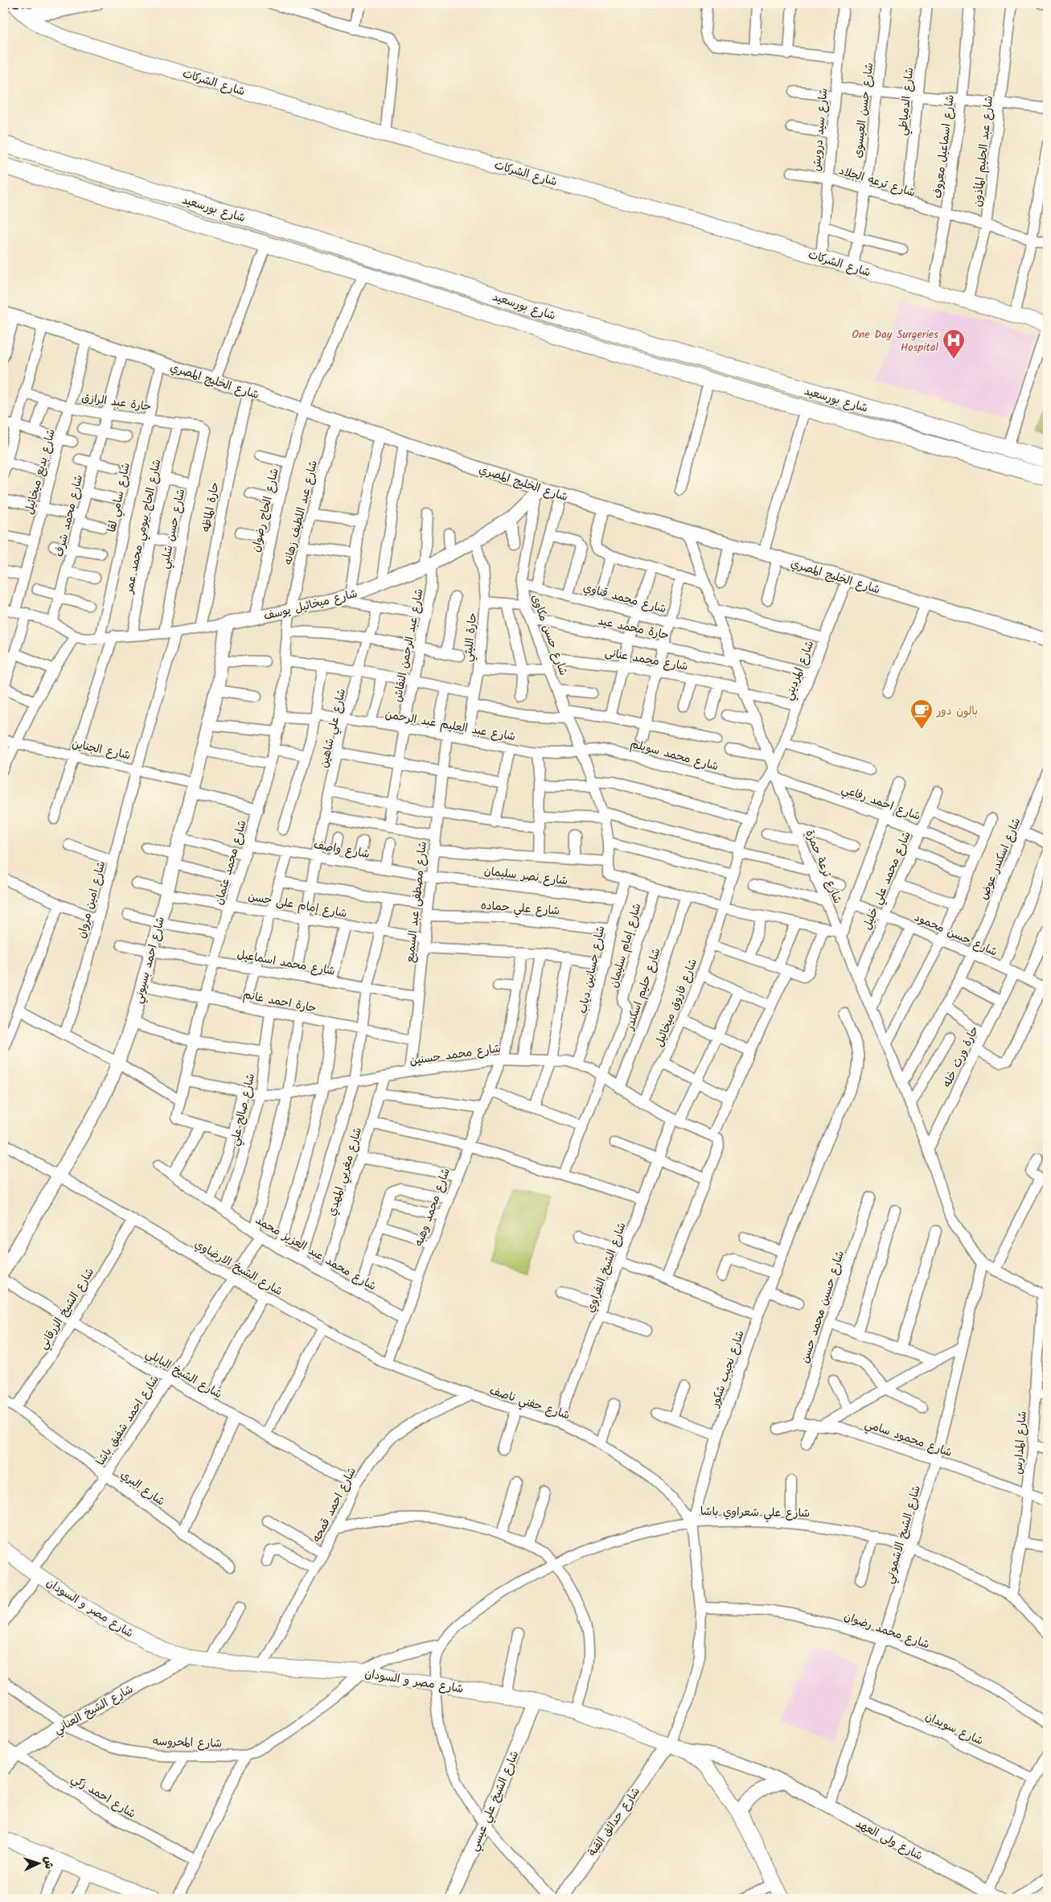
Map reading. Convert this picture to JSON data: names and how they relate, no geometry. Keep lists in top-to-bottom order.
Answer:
{
  "streets": {
    "main road": ["شارع الشركات", "شارع بورسعيد", "شارع مصر و السودان"],
    "street": [
      "شارع الدمياطي",
      "شارع حسن العيسوى",
      "شارع سيد درويش",
      "شارع اسماعيل معروف",
      "شارع عبد الحليم المأذون",
      "شارع ترعه الجلاد",
      "شارع الخليج المصري",
      "حارة عبد الرازق",
      "شارع بديع ميخائيل",
      "شارع سامي لقا",
      "حارة الماظه",
      "شارع الحاج رضوان",
      "شارع عبد اللطيف زهانه",
      "شارع محمد شرف",
      "شارع الحاج بيومي محمد عمر",
      "شارع حسن شلبي",
      "شارع محمد قناوي",
      "شارع ميخائيل يوسف",
      "حارة محمد عيد",
      "شارع حسن مكاوى",
      "حارة الليثي",
      "شارع عبد الرحمن النقاش",
      "شارع محمد عنانى",
      "شارع المرديني",
      "شارع عبد العليم عبد الرحمن",
      "شارع علي شاهين",
      "شارع الجناين",
      "شارع محمد سويلم",
      "شارع احمد رفاعي",
      "شارع واصف",
      "شارع اسكندر عوض",
      "شارع محمد عثمان",
      "شارع ترعة حمزة",
      "شارع نصر سليمان",
      "شارع محمد علي خليل",
      "شارع امين مروان",
      "شارع مصطفى عبد السميع",
      "شارع إمام على حسن",
      "شارع علي حماده",
      "شارع حسن محمود",
      "شارع إمام سليمان",
      "شارع احمد بسيوني",
      "شارع محمد اسماعيل",
      "شارع حسانين دياب",
      "شارع حليم اسكندر",
      "حارة احمد غانم",
      "شارع فاروق ميخائيل",
      "شارع محمد حسنين",
      "حارة ورث خله",
      "شارع صالح علي",
      "شارع مغربي المهدي",
      "شارع محمد وهبه",
      "شارع محمد عبد العزيز محمد",
      "شارع الشيخ الارضاوي",
      "شارع الشيخ النفراوي",
      "شارع حسين محمد حسن",
      "شارع الشيخ الزرقاني",
      "شارع نجيب شكور",
      "شارع الشيخ البابلي",
      "شارع حفني ناصف",
      "شارع احمد شفيق باشا",
      "شارع محمود سامي",
      "شارع المدارس",
      "شارع البري",
      "شارع احمد قمحه",
      "شارع علي شعراوي باشا",
      "شارع الشيخ الاشموني",
      "شارع محمد رضوان",
      "شارع الشيخ العناني",
      "شارع سويدان",
      "شارع المحروسه",
      "شارع احمد زكي",
      "شارع الشيخ علي عيسي",
      "شارع حدائق القبة",
      "شارع ولى العهد"
    ]
  },
  "crossings": [
    ["شارع الشركات", "شارع حسن العيسوى"],
    ["شارع الشركات", "شارع سيد درويش"],
    ["شارع الشركات", "شارع اسماعيل معروف"],
    ["شارع الشركات", "شارع عبد الحليم المأذون"],
    ["شارع الدمياطي", "شارع ترعه الجلاد"],
    ["شارع حسن العيسوى", "شارع ترعه الجلاد"],
    ["شارع سيد درويش", "شارع ترعه الجلاد"],
    ["شارع اسماعيل معروف", "شارع ترعه الجلاد"],
    ["شارع عبد الحليم المأذون", "شارع ترعه الجلاد"],
    ["شارع بورسعيد", "شارع الحاج رضوان"],
    ["شارع الخليج المصري", "شارع بديع ميخائيل"],
    ["شارع الخليج المصري", "شارع سامي لقا"],
    ["شارع الخليج المصري", "حارة الماظه"],
    ["شارع الخليج المصري", "شارع الحاج رضوان"],
    ["شارع الخليج المصري", "شارع عبد اللطيف زهانه"],
    ["شارع الخليج المصري", "شارع محمد شرف"],
    ["شارع الخليج المصري", "شارع ميخائيل يوسف"],
    ["شارع الخليج المصري", "شارع حسن مكاوى"],
    ["شارع الخليج المصري", "شارع المرديني"],
    ["شارع الخليج المصري", "شارع ترعة حمزة"],
    ["حارة عبد الرازق", "شارع بديع ميخائيل"],
    ["حارة عبد الرازق", "شارع سامي لقا"],
    ["حارة عبد الرازق", "شارع محمد شرف"],
    ["حارة عبد الرازق", "شارع الحاج بيومي محمد عمر"],
    ["حارة عبد الرازق", "شارع حسن شلبي"],
    ["شارع سامي لقا", "شارع ميخائيل يوسف"],
    ["حارة الماظه", "شارع ميخائيل يوسف"],
    ["شارع الحاج رضوان", "شارع ميخائيل يوسف"],
    ["شارع عبد اللطيف زهانه", "شارع ميخائيل يوسف"],
    ["شارع عبد اللطيف زهانه", "شارع محمد عثمان"],
    ["شارع الحاج بيومي محمد عمر", "شارع ميخائيل يوسف"],
    ["شارع حسن شلبي", "شارع ميخائيل يوسف"],
    ["شارع محمد قناوي", "شارع حسن مكاوى"],
    ["شارع محمد قناوي", "شارع ترعة حمزة"],
    ["شارع ميخائيل يوسف", "شارع حسن مكاوى"],
    ["شارع ميخائيل يوسف", "حارة الليثي"],
    ["شارع ميخائيل يوسف", "شارع عبد الرحمن النقاش"],
    ["شارع ميخائيل يوسف", "شارع محمد عثمان"],
    ["شارع ميخائيل يوسف", "شارع امين مروان"],
    ["شارع ميخائيل يوسف", "شارع احمد بسيوني"],
    ["حارة محمد عيد", "شارع حسن مكاوى"],
    ["حارة محمد عيد", "شارع ترعة حمزة"],
    ["شارع حسن مكاوى", "شارع محمد عنانى"],
    ["شارع حسن مكاوى", "شارع عبد العليم عبد الرحمن"],
    ["شارع حسن مكاوى", "شارع محمد سويلم"],
    ["شارع حسن مكاوى", "شارع حسانين دياب"],
    ["حارة الليثي", "شارع عبد العليم عبد الرحمن"],
    ["شارع عبد الرحمن النقاش", "شارع عبد العليم عبد الرحمن"],
    ["شارع محمد عنانى", "شارع المرديني"],
    ["شارع محمد عنانى", "شارع ترعة حمزة"],
    ["شارع المرديني", "شارع محمد سويلم"],
    ["شارع المرديني", "شارع احمد رفاعي"],
    ["شارع المرديني", "شارع ترعة حمزة"],
    ["شارع المرديني", "شارع فاروق ميخائيل"],
    ["شارع عبد العليم عبد الرحمن", "شارع علي شاهين"],
    ["شارع عبد العليم عبد الرحمن", "شارع محمد سويلم"],
    ["شارع عبد العليم عبد الرحمن", "شارع محمد عثمان"],
    ["شارع عبد العليم عبد الرحمن", "شارع مصطفى عبد السميع"],
    ["شارع علي شاهين", "شارع واصف"],
    ["شارع علي شاهين", "شارع إمام على حسن"],
    ["شارع علي شاهين", "شارع علي حماده"],
    ["شارع علي شاهين", "شارع محمد اسماعيل"],
    ["شارع الجناين", "شارع محمد عثمان"],
    ["شارع الجناين", "شارع امين مروان"],
    ["شارع الجناين", "شارع احمد بسيوني"],
    ["شارع احمد رفاعي", "شارع ترعة حمزة"],
    ["شارع احمد رفاعي", "شارع محمد علي خليل"],
    ["شارع واصف", "شارع محمد عثمان"],
    ["شارع واصف", "شارع نصر سليمان"],
    ["شارع واصف", "شارع مصطفى عبد السميع"],
    ["شارع واصف", "شارع احمد بسيوني"],
    ["شارع اسكندر عوض", "شارع ترعة حمزة"],
    ["شارع اسكندر عوض", "شارع حسن محمود"],
    ["شارع محمد عثمان", "شارع إمام على حسن"],
    ["شارع محمد عثمان", "شارع محمد اسماعيل"],
    ["شارع محمد عثمان", "حارة احمد غانم"],
    ["شارع محمد عثمان", "شارع محمد حسنين"],
    ["شارع ترعة حمزة", "شارع محمد علي خليل"],
    ["شارع ترعة حمزة", "حارة ورث خله"],
    ["شارع ترعة حمزة", "شارع الشيخ الاشموني"],
    ["شارع نصر سليمان", "شارع مصطفى عبد السميع"],
    ["شارع نصر سليمان", "شارع حسانين دياب"],
    ["شارع محمد علي خليل", "شارع حسن محمود"],
    ["شارع مصطفى عبد السميع", "شارع إمام على حسن"],
    ["شارع مصطفى عبد السميع", "شارع علي حماده"],
    ["شارع مصطفى عبد السميع", "شارع محمد اسماعيل"],
    ["شارع مصطفى عبد السميع", "حارة احمد غانم"],
    ["شارع مصطفى عبد السميع", "شارع محمد حسنين"],
    ["شارع إمام على حسن", "شارع احمد بسيوني"],
    ["شارع إمام على حسن", "شارع حسانين دياب"],
    ["شارع إمام على حسن", "شارع محمد وهبه"],
    ["شارع علي حماده", "شارع حسانين دياب"],
    ["شارع حسن محمود", "حارة ورث خله"],
    ["شارع إمام سليمان", "شارع محمد حسنين"],
    ["شارع احمد بسيوني", "شارع محمد اسماعيل"],
    ["شارع احمد بسيوني", "حارة احمد غانم"],
    ["شارع احمد بسيوني", "شارع الشيخ الارضاوي"],
    ["شارع حسانين دياب", "شارع محمد حسنين"],
    ["شارع حليم اسكندر", "شارع محمد حسنين"],
    ["حارة احمد غانم", "شارع صالح علي"],
    ["حارة احمد غانم", "شارع احمد شفيق باشا"],
    ["شارع فاروق ميخائيل", "شارع محمد حسنين"],
    ["شارع محمد حسنين", "شارع صالح علي"],
    ["شارع محمد حسنين", "شارع مغربي المهدي"],
    ["شارع محمد حسنين", "شارع محمد وهبه"],
    ["شارع محمد حسنين", "شارع الشيخ النفراوي"],
    ["شارع محمد حسنين", "شارع احمد شفيق باشا"],
    ["شارع صالح علي", "شارع محمد عبد العزيز محمد"],
    ["شارع مغربي المهدي", "شارع محمد عبد العزيز محمد"],
    ["شارع محمد وهبه", "شارع محمد عبد العزيز محمد"],
    ["شارع محمد وهبه", "شارع الشيخ الارضاوي"],
    ["شارع محمد عبد العزيز محمد", "شارع احمد شفيق باشا"],
    ["شارع الشيخ الارضاوي", "شارع الشيخ الزرقاني"],
    ["شارع الشيخ الارضاوي", "شارع حفني ناصف"],
    ["شارع الشيخ الارضاوي", "شارع احمد شفيق باشا"],
    ["شارع الشيخ الارضاوي", "شارع احمد قمحه"],
    ["شارع الشيخ النفراوي", "شارع حفني ناصف"],
    ["شارع حسين محمد حسن", "شارع محمود سامي"],
    ["شارع الشيخ الزرقاني", "شارع الشيخ البابلي"],
    ["شارع الشيخ الزرقاني", "شارع البري"],
    ["شارع نجيب شكور", "شارع حفني ناصف"],
    ["شارع نجيب شكور", "شارع علي شعراوي باشا"],
    ["شارع نجيب شكور", "شارع مصر و السودان"],
    ["شارع نجيب شكور", "شارع محمد رضوان"],
    ["شارع نجيب شكور", "شارع حدائق القبة"],
    ["شارع الشيخ البابلي", "شارع احمد شفيق باشا"],
    ["شارع الشيخ البابلي", "شارع احمد قمحه"],
    ["شارع حفني ناصف", "شارع احمد قمحه"],
    ["شارع حفني ناصف", "شارع علي شعراوي باشا"],
    ["شارع احمد شفيق باشا", "شارع البري"],
    ["شارع احمد شفيق باشا", "شارع مصر و السودان"],
    ["شارع محمود سامي", "شارع المدارس"],
    ["شارع محمود سامي", "شارع الشيخ الاشموني"],
    ["شارع المدارس", "شارع علي شعراوي باشا"],
    ["شارع احمد قمحه", "شارع مصر و السودان"],
    ["شارع علي شعراوي باشا", "شارع الشيخ الاشموني"],
    ["شارع علي شعراوي باشا", "شارع مصر و السودان"],
    ["شارع علي شعراوي باشا", "شارع الشيخ علي عيسي"],
    ["شارع الشيخ الاشموني", "شارع محمد رضوان"],
    ["شارع الشيخ الاشموني", "شارع سويدان"],
    ["شارع الشيخ الاشموني", "شارع ولى العهد"],
    ["شارع مصر و السودان", "شارع الشيخ العناني"],
    ["شارع مصر و السودان", "شارع المحروسه"],
    ["شارع مصر و السودان", "شارع الشيخ علي عيسي"],
    ["شارع مصر و السودان", "شارع حدائق القبة"],
    ["شارع مصر و السودان", "شارع ولى العهد"],
    ["شارع الشيخ العناني", "شارع المحروسه"],
    ["شارع الشيخ العناني", "شارع احمد زكي"]
  ],
  "places": {
    "hospital": ["One Day Surgeries Hospital"],
    "cafe": ["بالون دور"]
  },
  "north": "right"
}
